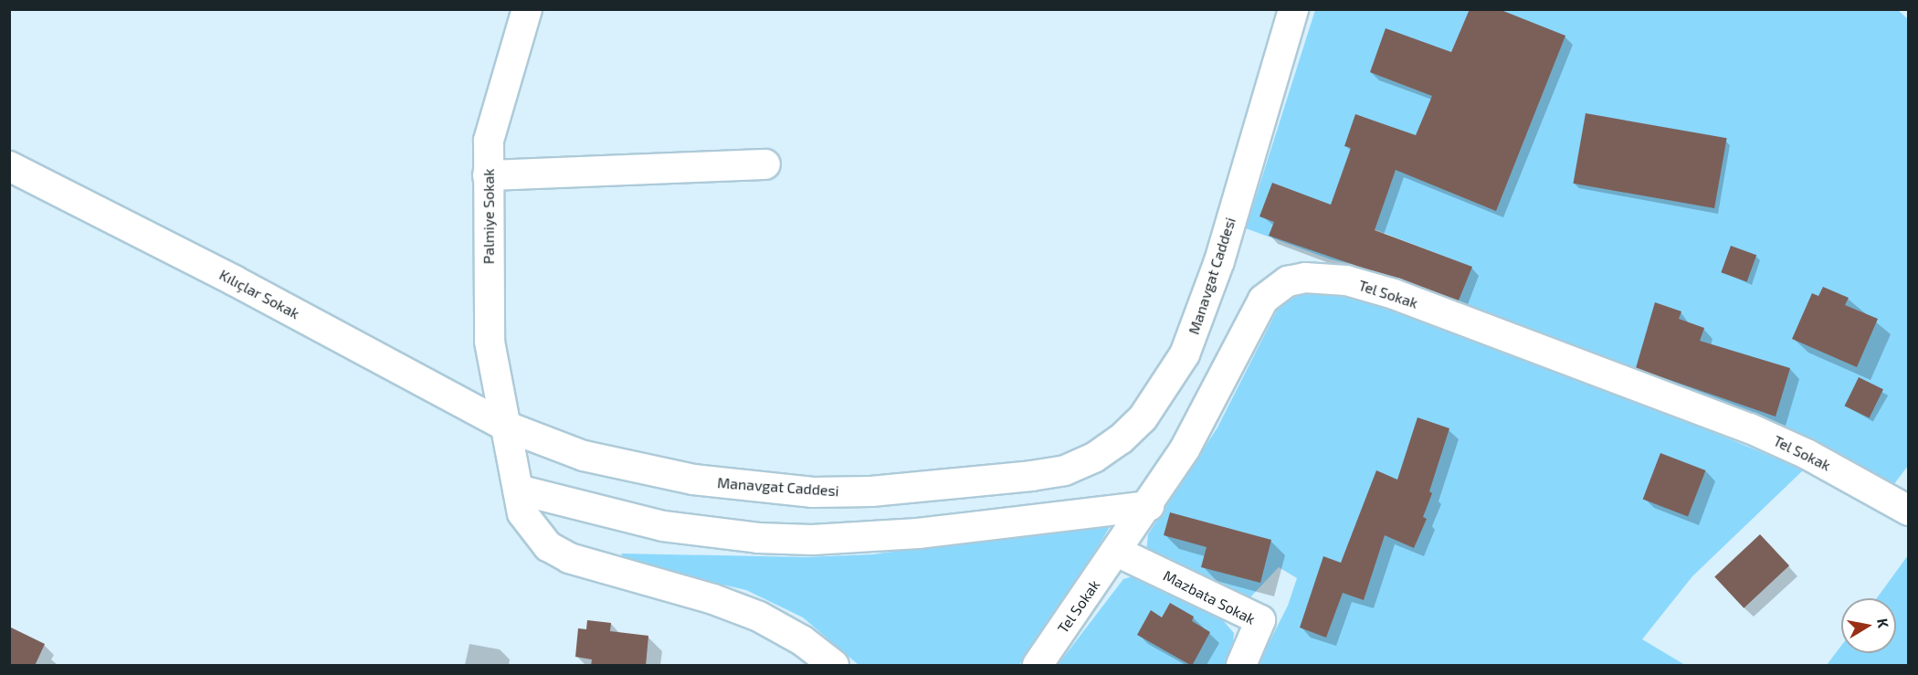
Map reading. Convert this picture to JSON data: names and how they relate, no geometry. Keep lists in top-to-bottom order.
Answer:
{
  "streets": {
    "street": [
      "Palmiye Sokak",
      "Manavgat Caddesi",
      "Kılıçlar Sokak",
      "Tel Sokak",
      "Mazbata Sokak"
    ]
  },
  "crossings": [
    ["Palmiye Sokak", "Manavgat Caddesi"],
    ["Palmiye Sokak", "Kılıçlar Sokak"],
    ["Manavgat Caddesi", "Kılıçlar Sokak"],
    ["Tel Sokak", "Mazbata Sokak"]
  ],
  "north": "right"
}
